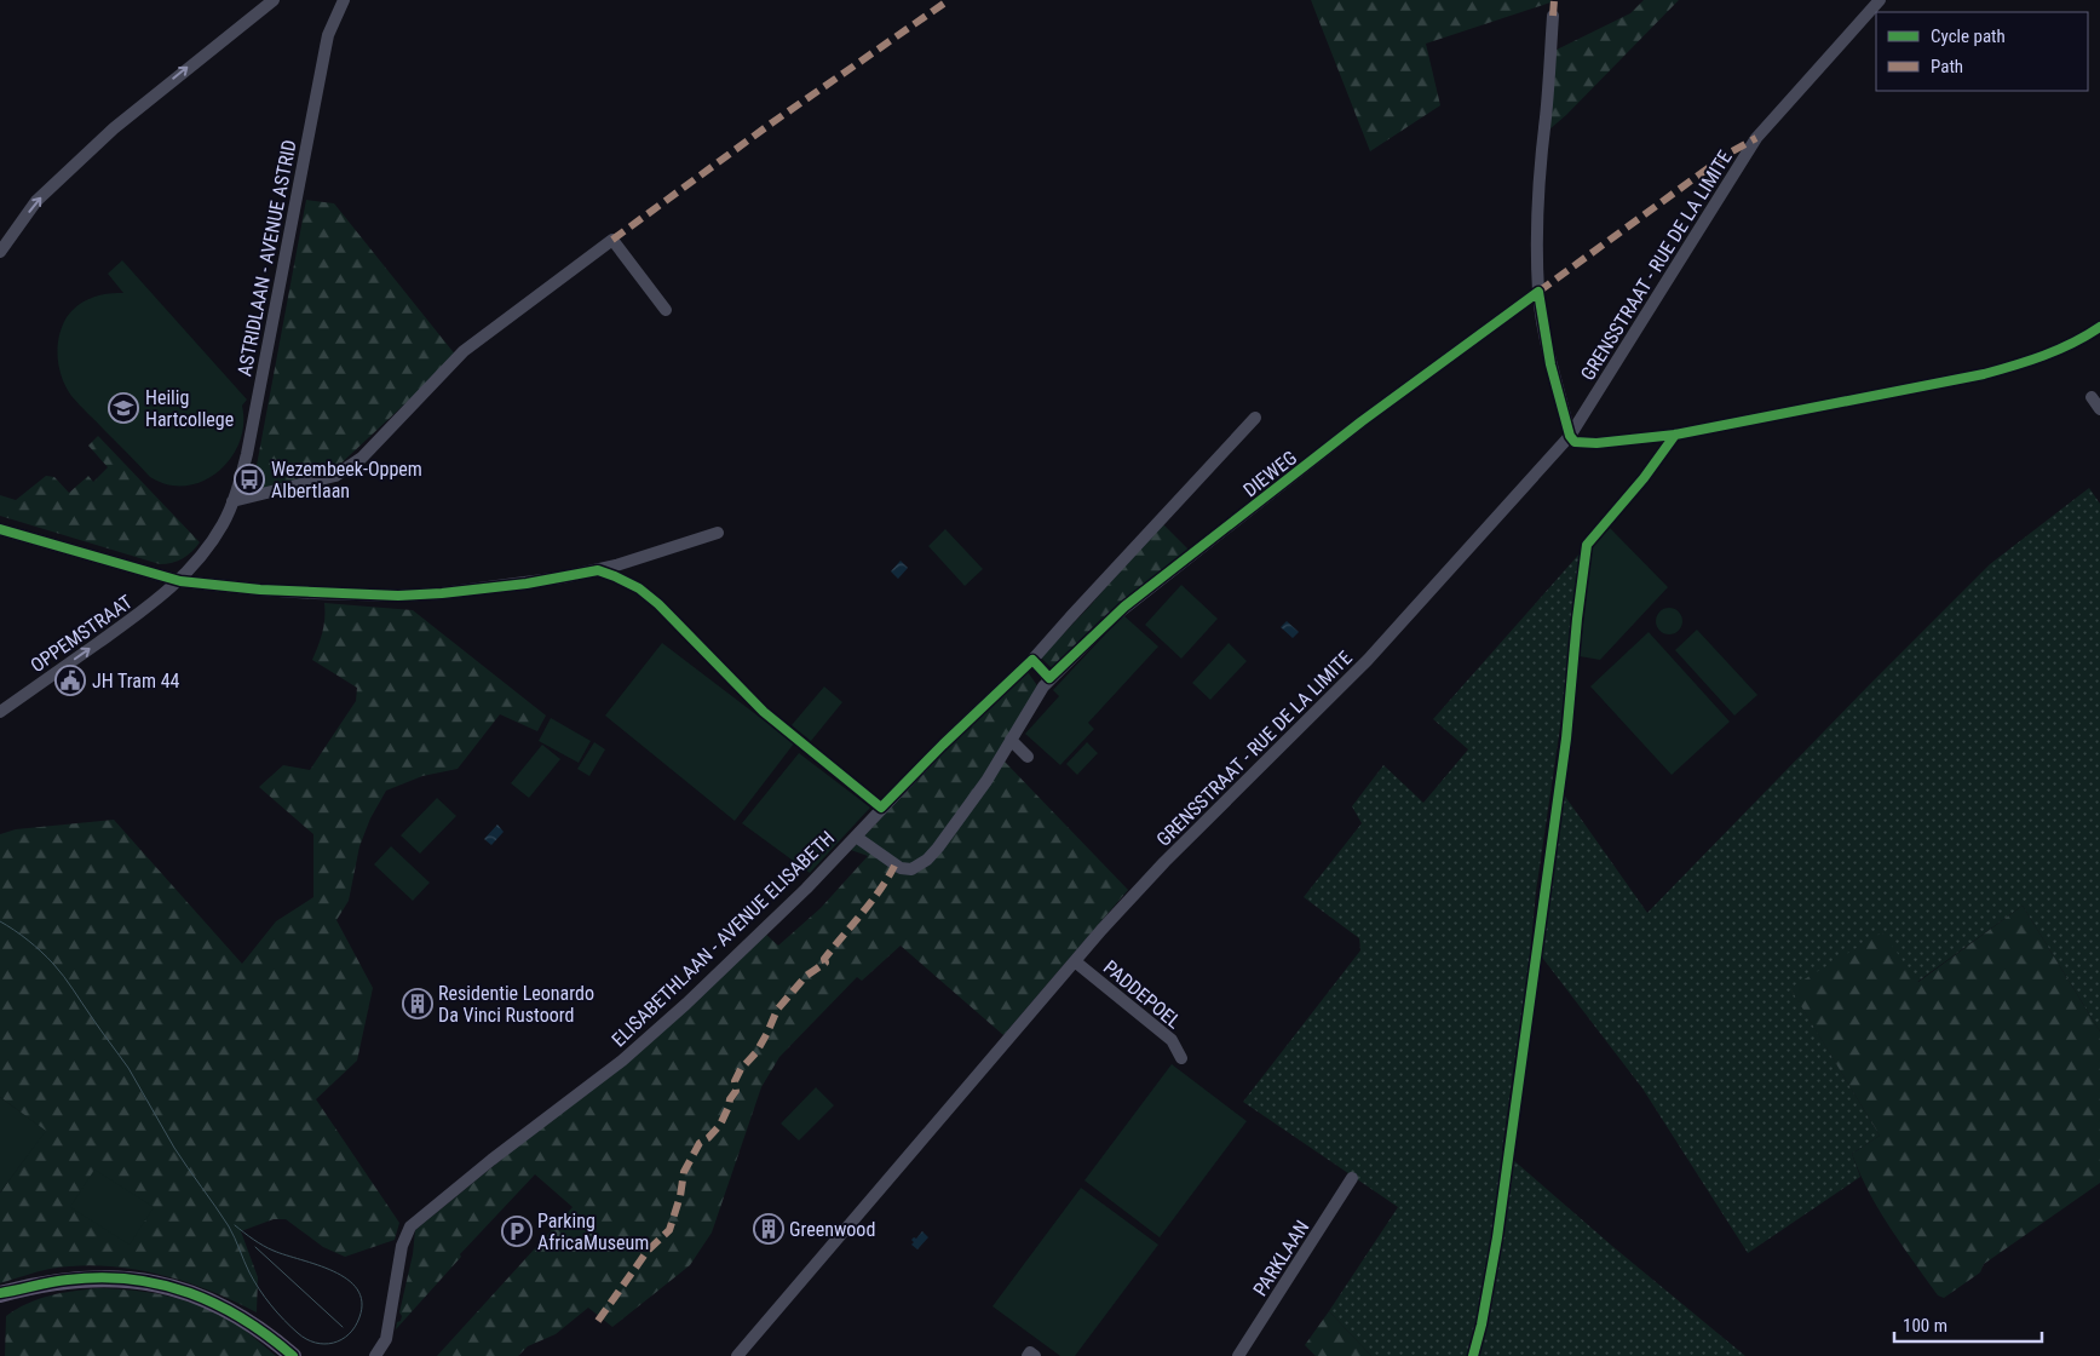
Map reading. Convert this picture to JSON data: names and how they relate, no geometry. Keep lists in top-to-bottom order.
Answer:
{
  "streets": {
    "street": [
      "ASTRIDLAAN - AVENUE ASTRID",
      "GRENSSTRAAT - RUE DE LA LIMITE",
      "DIEWEG",
      "OPPEMSTRAAT",
      "ELISABETHLAAN - AVENUE ELISABETH",
      "PADDEPOEL",
      "PARKLAAN"
    ]
  },
  "crossings": [
    ["ASTRIDLAAN - AVENUE ASTRID", "OPPEMSTRAAT"],
    ["GRENSSTRAAT - RUE DE LA LIMITE", "PADDEPOEL"],
    ["DIEWEG", "ELISABETHLAAN - AVENUE ELISABETH"]
  ],
  "one_way": ["OPPEMSTRAAT"],
  "places": {
    "school or university": ["Heilig Hartcollege"],
    "bus stop": ["Wezembeek-Oppem Albertlaan"],
    "public building": ["JH Tram 44"],
    "building": ["Residentie Leonardo Da Vinci Rustoord", "Greenwood"],
    "parking": ["Parking AfricaMuseum"]
  },
  "legend": ["Cycle path", "Path"],
  "scale_bar": "100 m"
}
